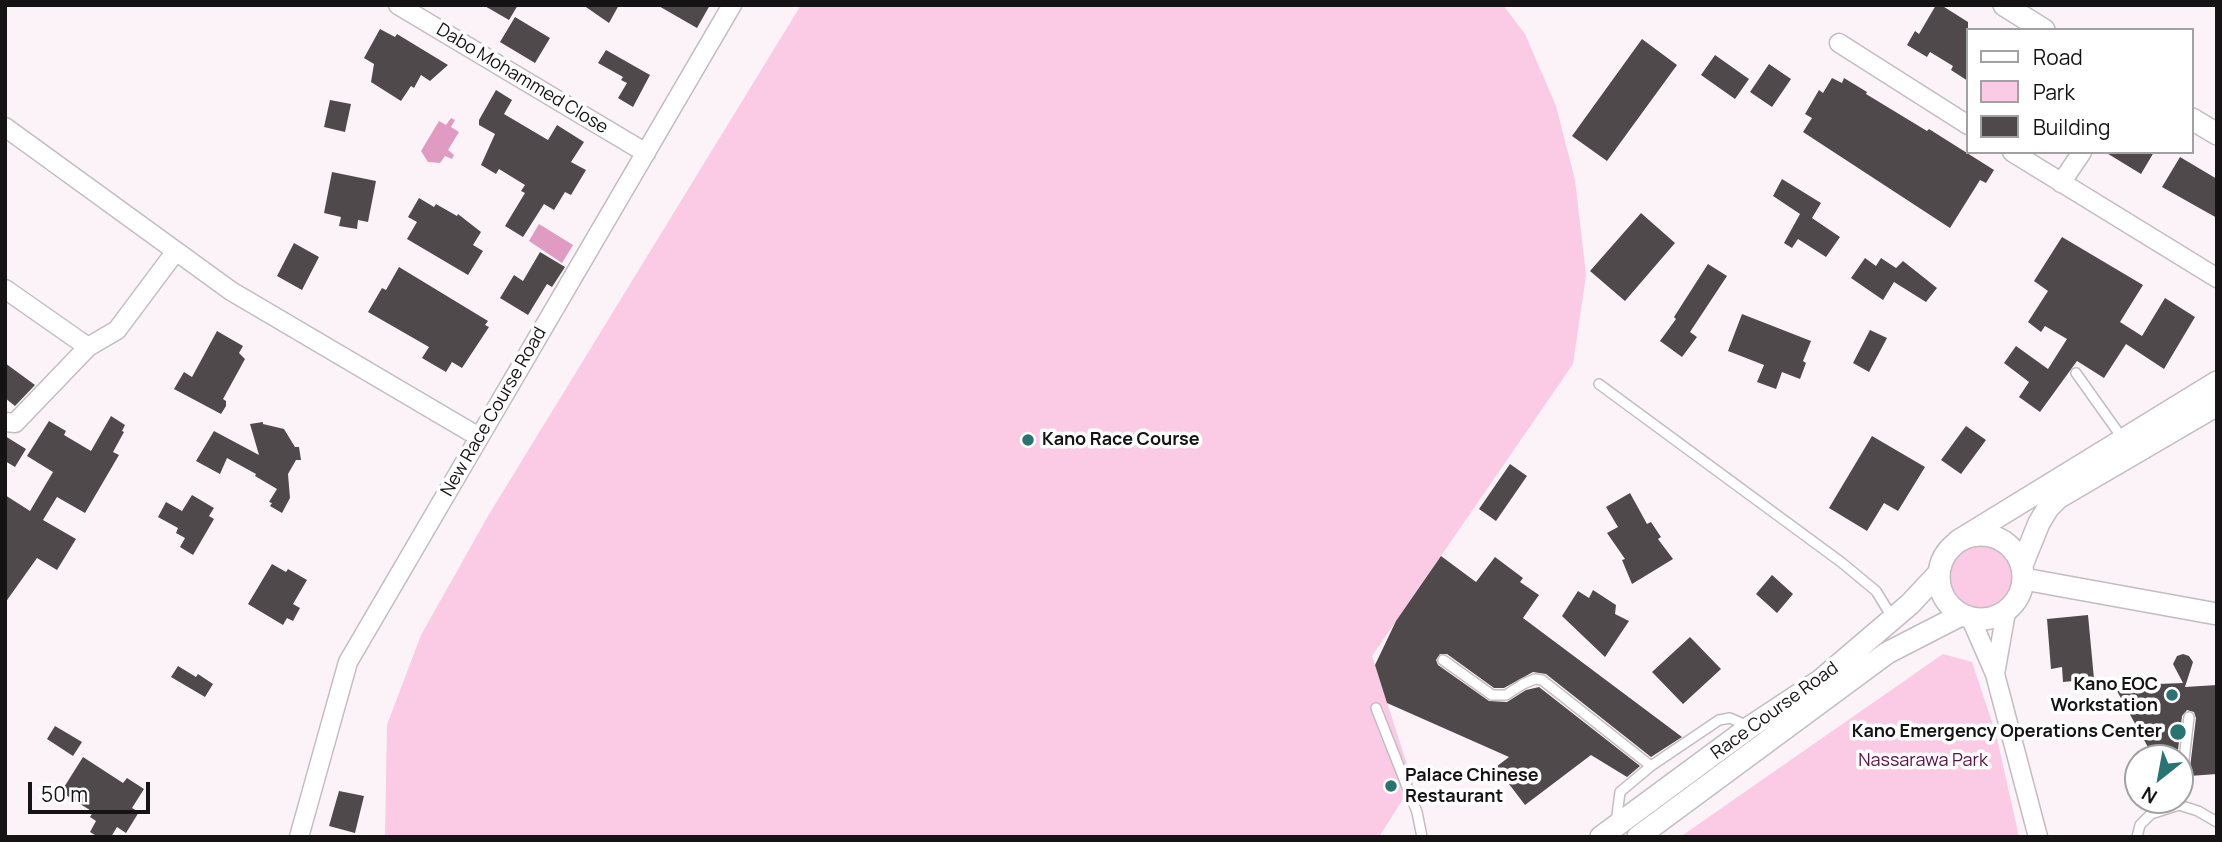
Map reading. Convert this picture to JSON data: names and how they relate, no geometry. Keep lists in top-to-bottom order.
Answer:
{
  "streets": {
    "street": ["Dabo Mohammed Close", "New Race Course Road", "Race Course Road"]
  },
  "crossings": [
    ["Dabo Mohammed Close", "New Race Course Road"]
  ],
  "parks": ["Nassarawa Park"],
  "places": [
    "Kano Race Course",
    "Kano EOC Workstation",
    "Kano Emergency Operations Center",
    "Palace Chinese Restaurant"
  ],
  "legend": ["Road", "Park", "Building"],
  "scale_bar": "50 m",
  "north": "bottom left"
}
